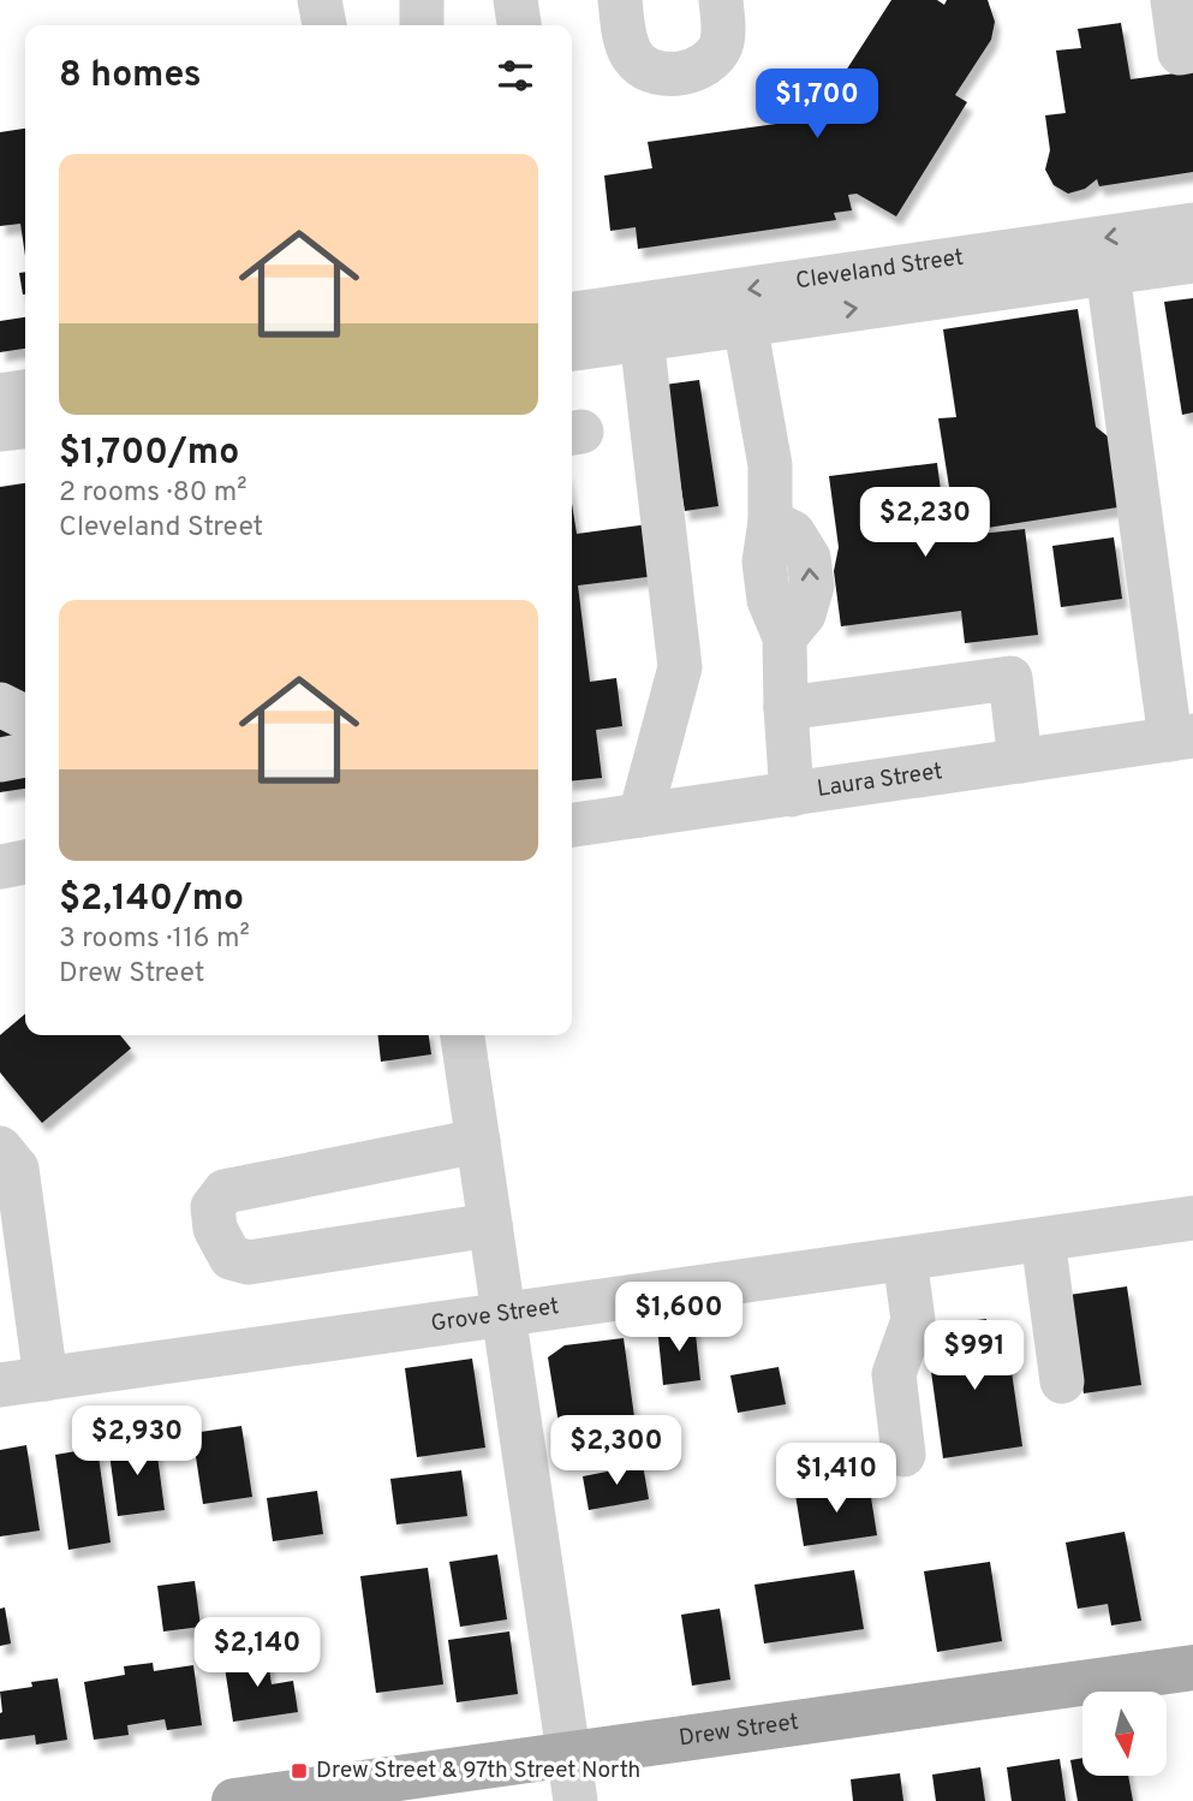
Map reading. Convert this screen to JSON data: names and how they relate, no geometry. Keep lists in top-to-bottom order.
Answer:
{
  "streets": {
    "main road": ["Drew Street"],
    "street": ["Cleveland Street", "Laura Street", "Grove Street"]
  },
  "places": {
    "transit": ["Drew Street & 97th Street North"]
  },
  "north": "bottom",
  "page": {
    "heading": "8 homes",
    "price": [
      "$1,700",
      "$2,230",
      "$1,600",
      "$991",
      "$2,930",
      "$2,300",
      "$1,410",
      "$2,140"
    ],
    "list": [
      {
        "name": "$1,700/mo",
        "note": "2 rooms · 80 m² · Cleveland Street"
      },
      {
        "name": "$2,140/mo",
        "note": "3 rooms · 116 m² · Drew Street"
      }
    ]
  }
}
